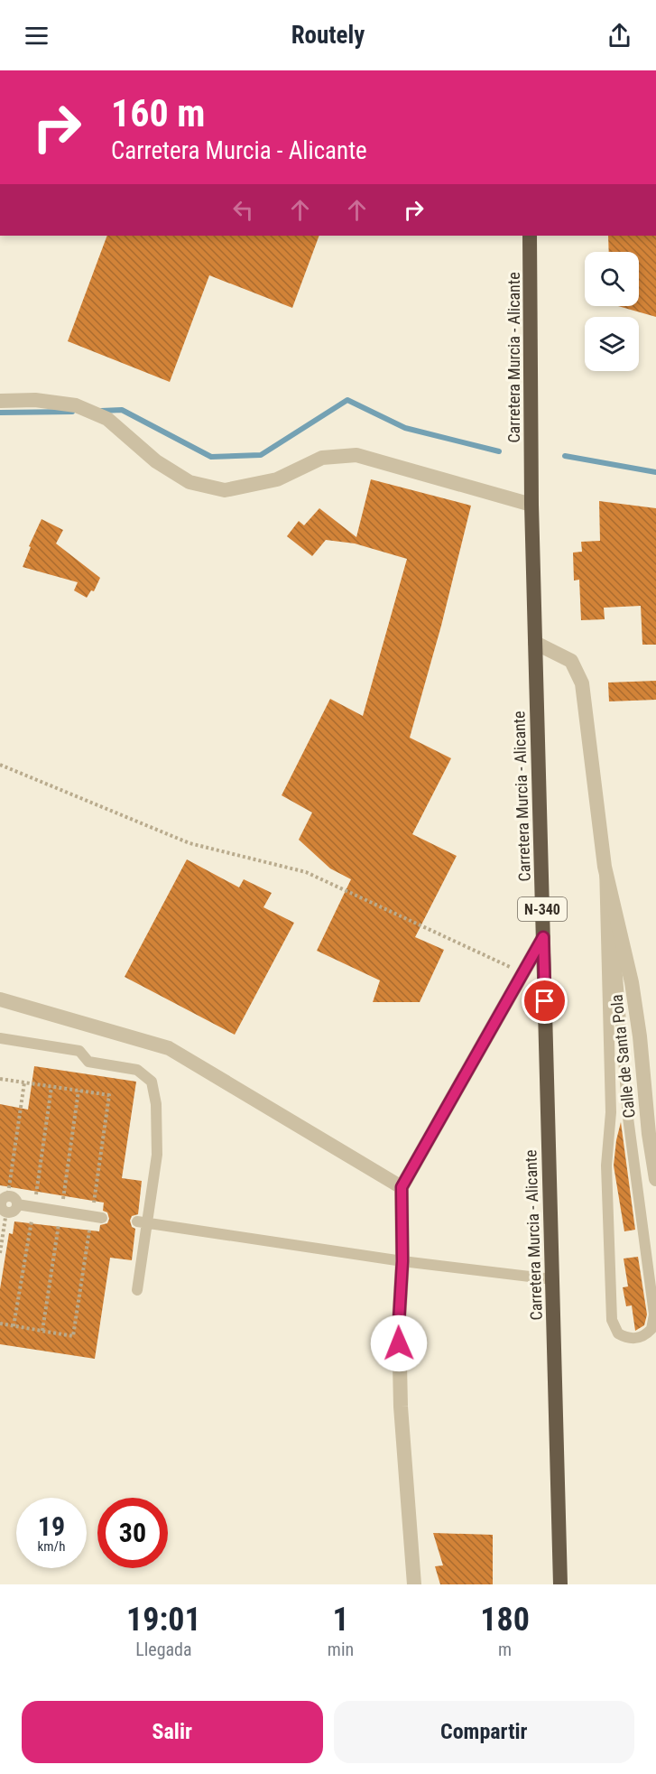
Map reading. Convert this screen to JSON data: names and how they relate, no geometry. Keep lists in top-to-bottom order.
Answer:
{
  "streets": {
    "highway": ["Carretera Murcia - Alicante", "N-340"],
    "street": ["Calle de Santa Pola"]
  },
  "crossings": [
    ["Carretera Murcia - Alicante", "Calle de Santa Pola"]
  ],
  "page": {
    "header": "Routely",
    "turn": ["160 m", "Carretera Murcia - Alicante"],
    "speed": "19 km/h",
    "limit": "30",
    "eta": [
      "19:01",
      "Llegada",
      "1",
      "min",
      "180",
      "m"
    ],
    "buttons": ["Salir", "Compartir"]
  }
}
